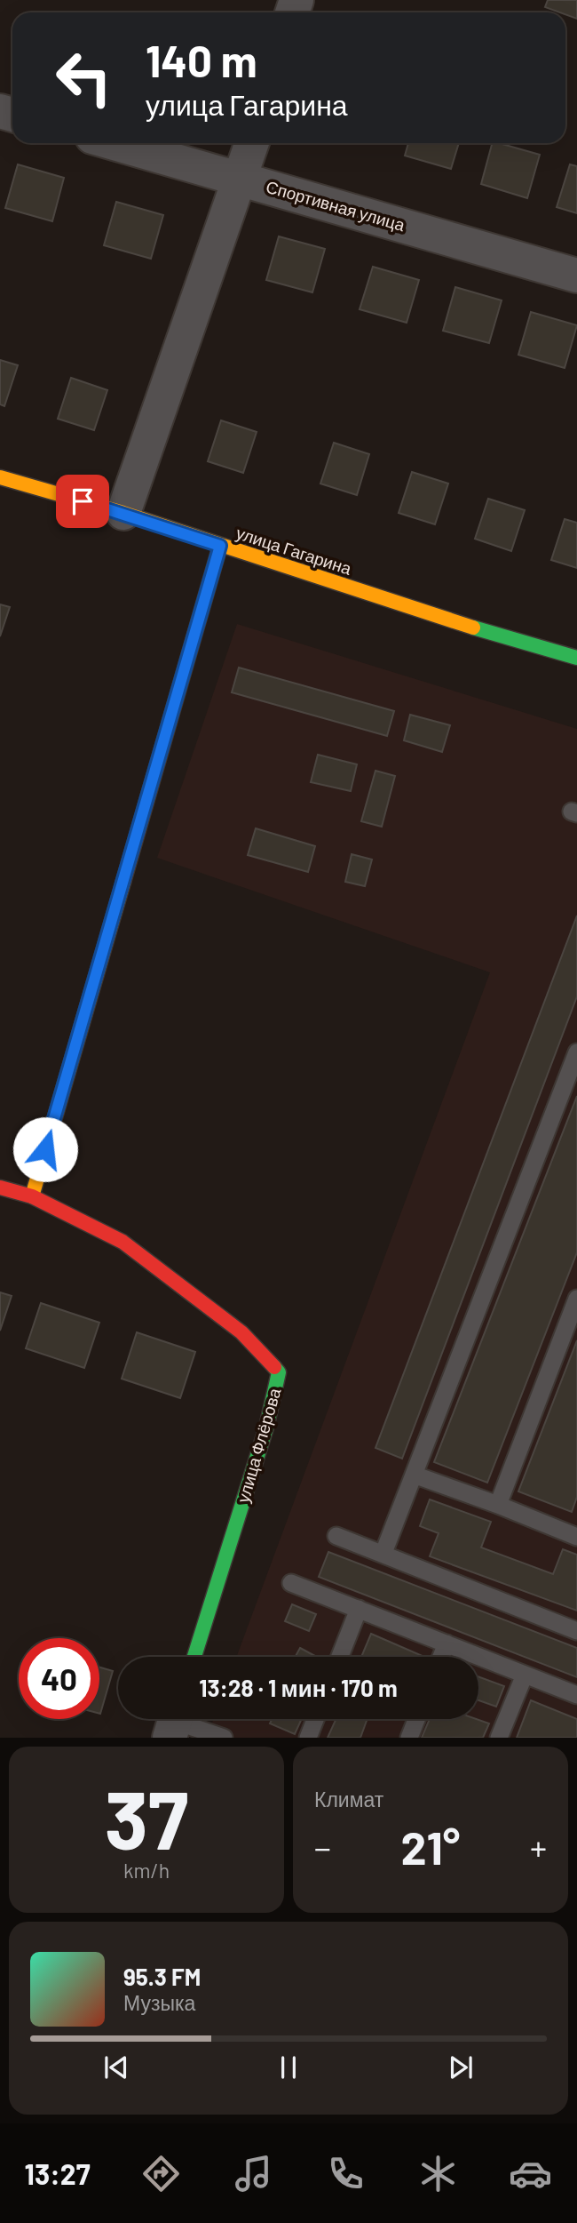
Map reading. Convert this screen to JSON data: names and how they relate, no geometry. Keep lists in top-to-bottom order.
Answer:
{
  "streets": {
    "street": ["Спортивная улица", "улица Гагарина", "улица Флёрова"]
  },
  "page": {
    "turn": ["140 m", "улица Гагарина"],
    "limit": "40",
    "trip": "13:28 · 1 мин · 170 m",
    "tile": [
      ["37", "km/h"],
      "Климат"
    ],
    "heat": ["−", "21°", "+"],
    "song": ["95.3 FM", "Музыка"],
    "tabs": "13:27"
  }
}
